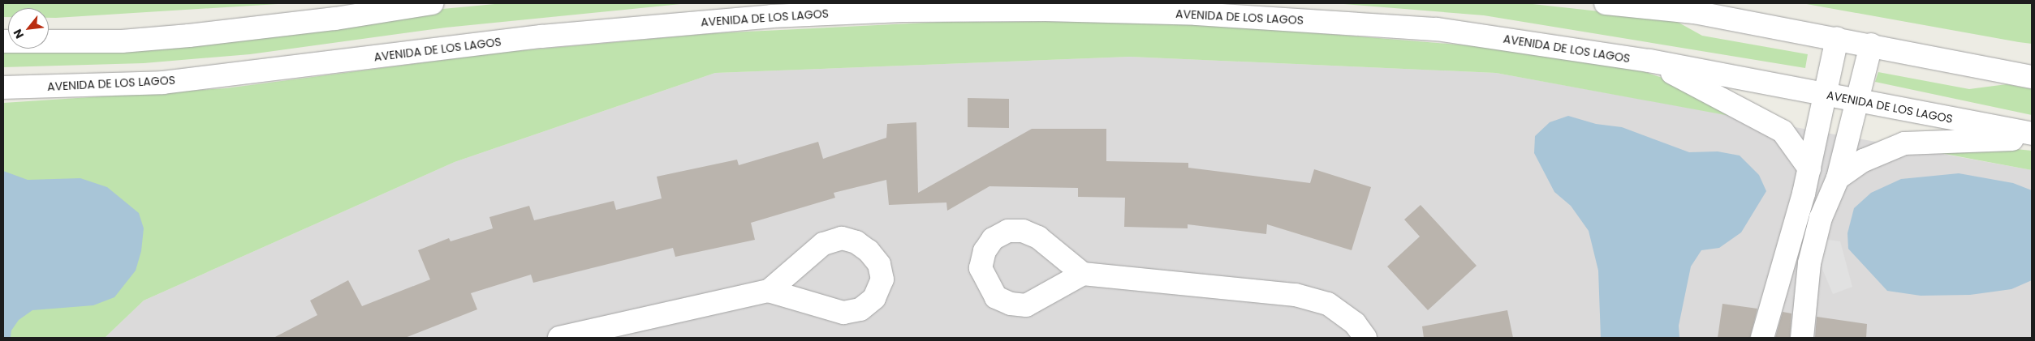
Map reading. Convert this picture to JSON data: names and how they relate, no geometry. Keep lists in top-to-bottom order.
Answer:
{
  "streets": {
    "street": ["AVENIDA DE LOS LAGOS"]
  },
  "north": "bottom left"
}
